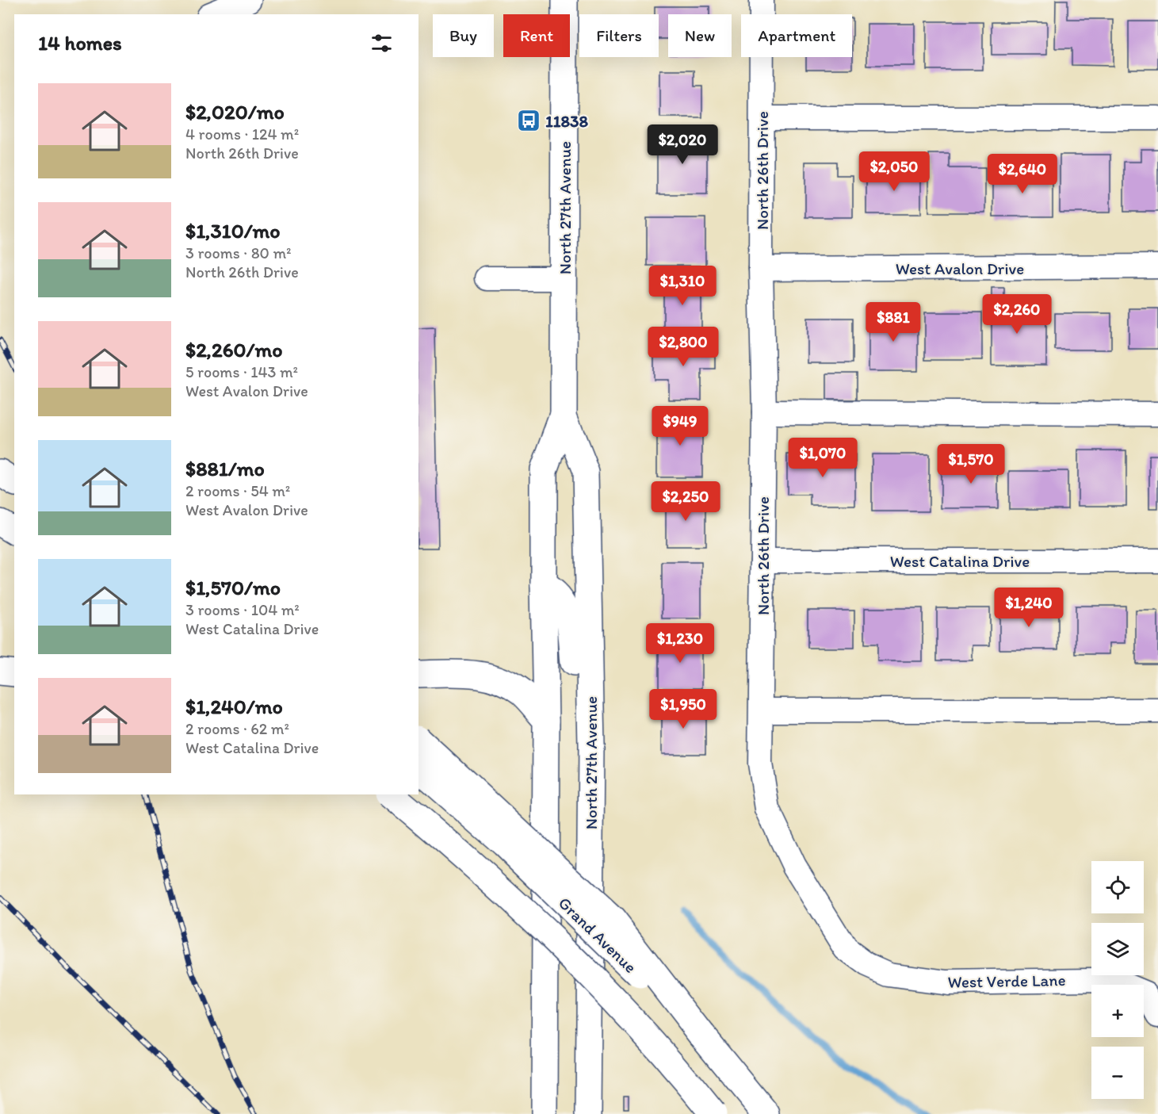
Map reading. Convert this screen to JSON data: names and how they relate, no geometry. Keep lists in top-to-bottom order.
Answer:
{
  "streets": {
    "main road": ["North 27th Avenue", "Grand Avenue"],
    "street": [
      "North 26th Drive",
      "West Avalon Drive",
      "West Catalina Drive",
      "West Verde Lane"
    ]
  },
  "crossings": [
    ["North 26th Drive", "West Avalon Drive"],
    ["North 26th Drive", "West Catalina Drive"],
    ["North 26th Drive", "West Verde Lane"]
  ],
  "places": {
    "bus stop": ["11838"]
  },
  "page": {
    "chip": [
      "Buy",
      "Rent",
      "Filters",
      "New",
      "Apartment"
    ],
    "heading": "14 homes",
    "list": [
      {
        "name": "$2,020/mo",
        "note": "4 rooms · 124 m² · North 26th Drive"
      },
      {
        "name": "$1,310/mo",
        "note": "3 rooms · 80 m² · North 26th Drive"
      },
      {
        "name": "$2,260/mo",
        "note": "5 rooms · 143 m² · West Avalon Drive"
      },
      {
        "name": "$881/mo",
        "note": "2 rooms · 54 m² · West Avalon Drive"
      },
      {
        "name": "$1,570/mo",
        "note": "3 rooms · 104 m² · West Catalina Drive"
      },
      {
        "name": "$1,240/mo",
        "note": "2 rooms · 62 m² · West Catalina Drive"
      }
    ],
    "price": [
      "$2,020",
      "$2,050",
      "$2,640",
      "$1,310",
      "$2,260",
      "$881",
      "$2,800",
      "$949",
      "$1,070",
      "$1,570",
      "$2,250",
      "$1,240",
      "$1,230",
      "$1,950"
    ],
    "map_buttons": ["+", "−"]
  }
}
